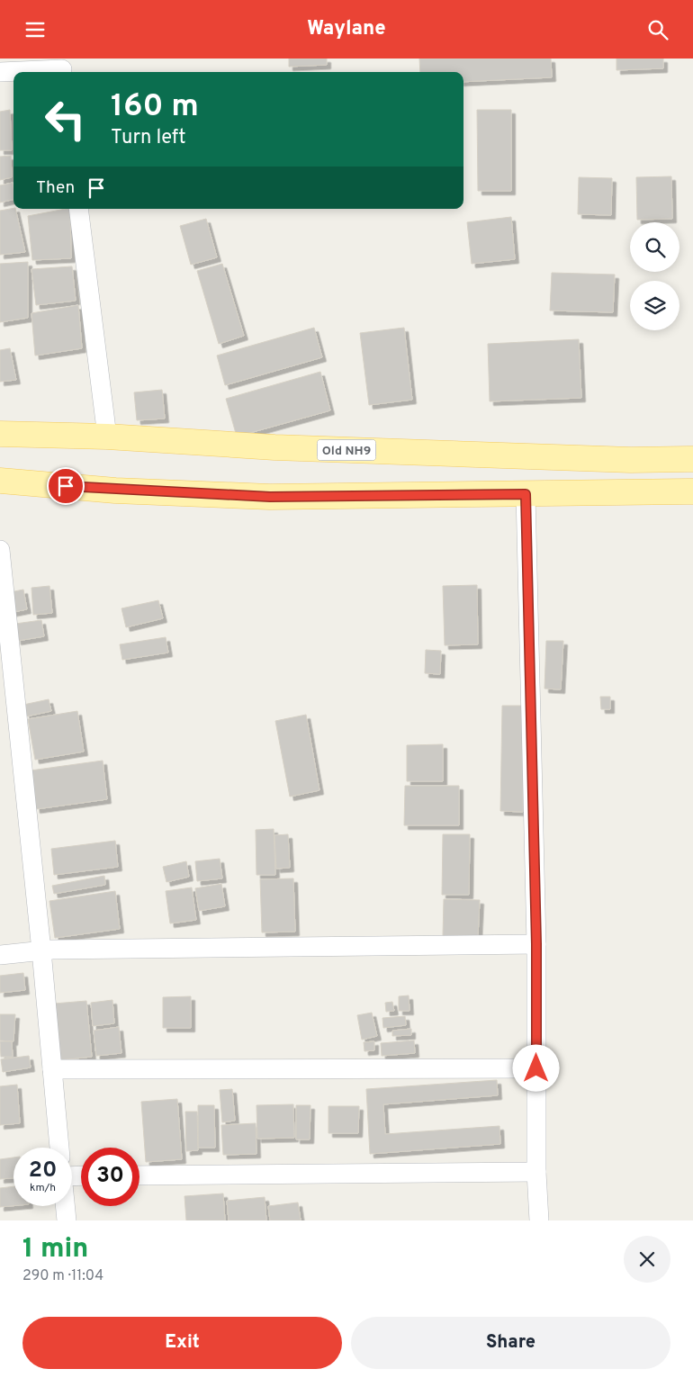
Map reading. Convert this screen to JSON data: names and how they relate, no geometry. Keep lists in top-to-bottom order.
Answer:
{
  "streets": {
    "main road": ["Old NH9"]
  },
  "page": {
    "header": "Waylane",
    "turn": ["160 m", "Turn left"],
    "then": "Then",
    "speed": "20 km/h",
    "limit": "30",
    "heading": ["1 min", "290 m · 11:04"],
    "buttons": ["Exit", "Share"]
  }
}
